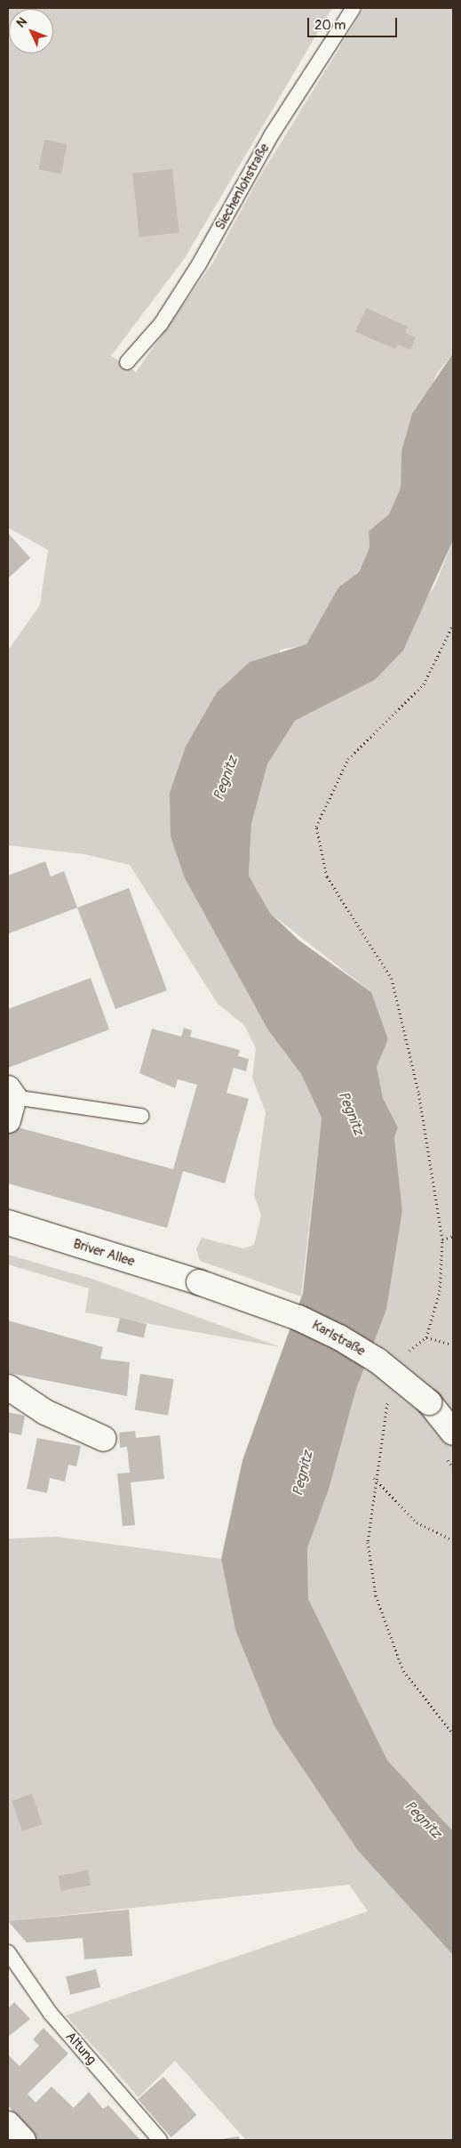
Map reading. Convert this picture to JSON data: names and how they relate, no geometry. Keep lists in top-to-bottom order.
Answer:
{
  "streets": {
    "main road": ["Briver Allee", "Karlstraße"],
    "lane": ["Siechenlohstraße", "Altung"]
  },
  "crossings": [
    ["Briver Allee", "Karlstraße"]
  ],
  "water": ["Pegnitz"],
  "scale_bar": "20 m",
  "north": "top left"
}
